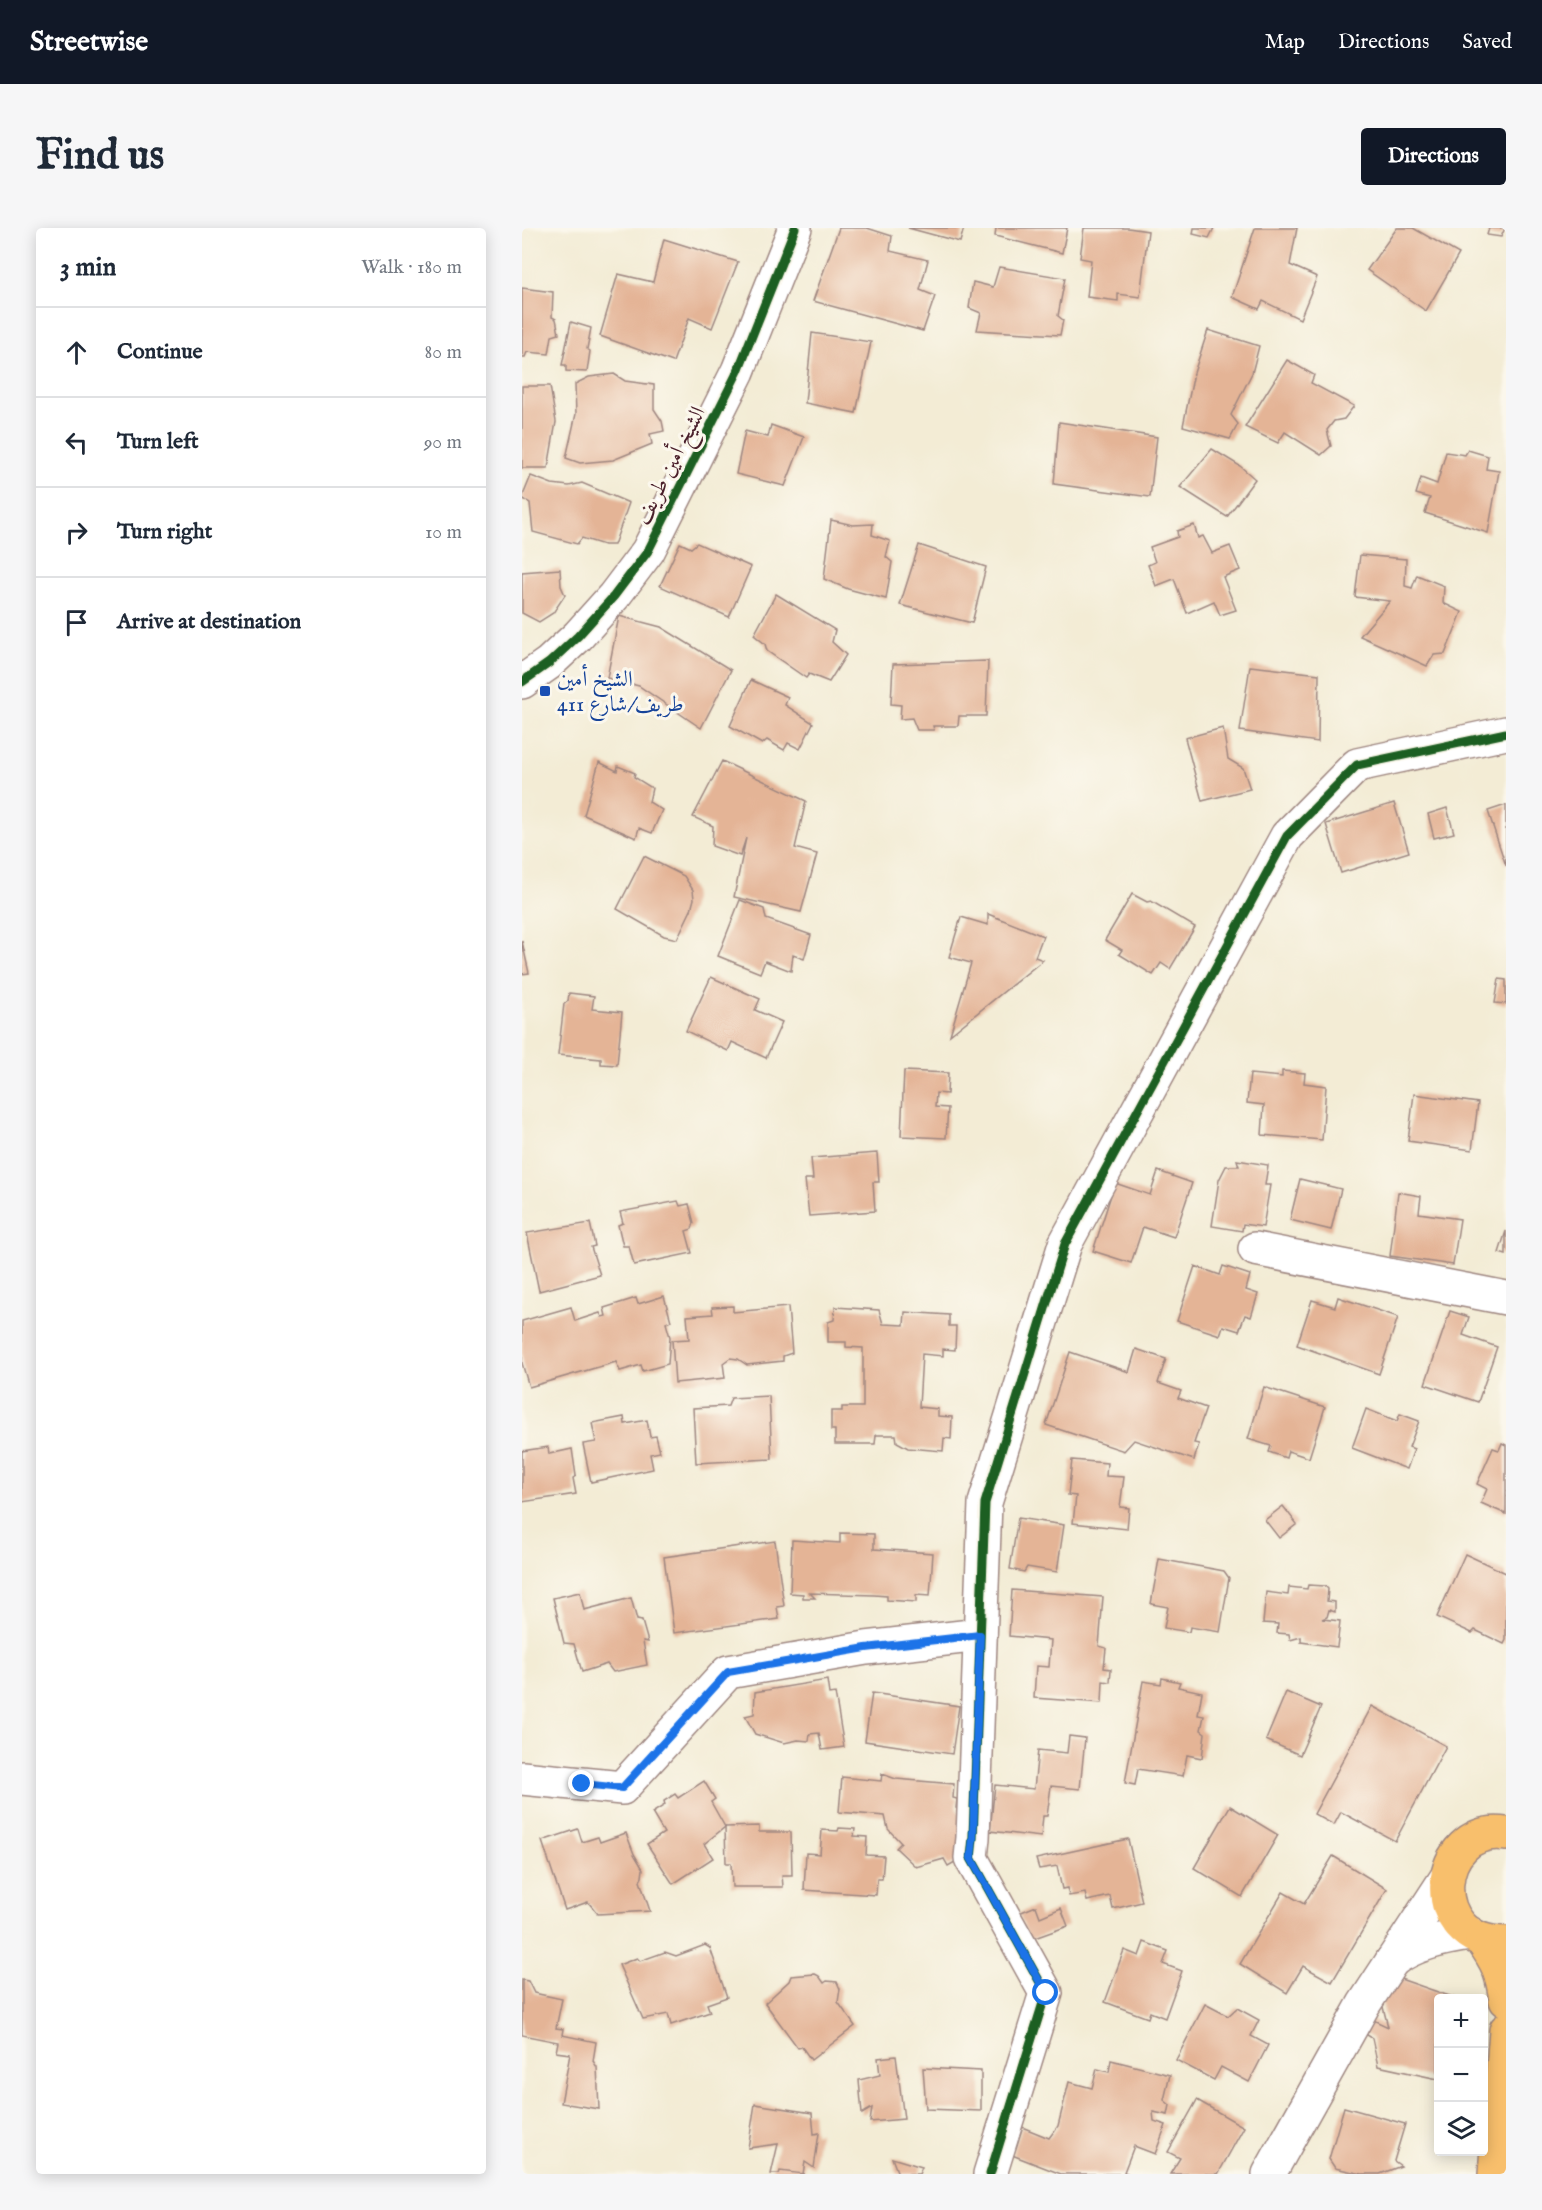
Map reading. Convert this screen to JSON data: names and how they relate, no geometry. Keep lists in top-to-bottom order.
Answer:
{
  "streets": {
    "street": ["الشيخ أمين طريف"]
  },
  "places": {
    "transit": ["الشيخ أمين طريف/شارع 411"]
  },
  "page": {
    "header": "Streetwise",
    "nav": ["Map", "Directions", "Saved"],
    "buttons": "Directions",
    "title": "Find us",
    "heading": ["3 min", "Walk · 180 m"],
    "list": [
      ["Continue", "80 m"],
      ["Turn left", "90 m"],
      ["Turn right", "10 m"],
      "Arrive at destination"
    ],
    "map_buttons": ["+", "−"]
  }
}
